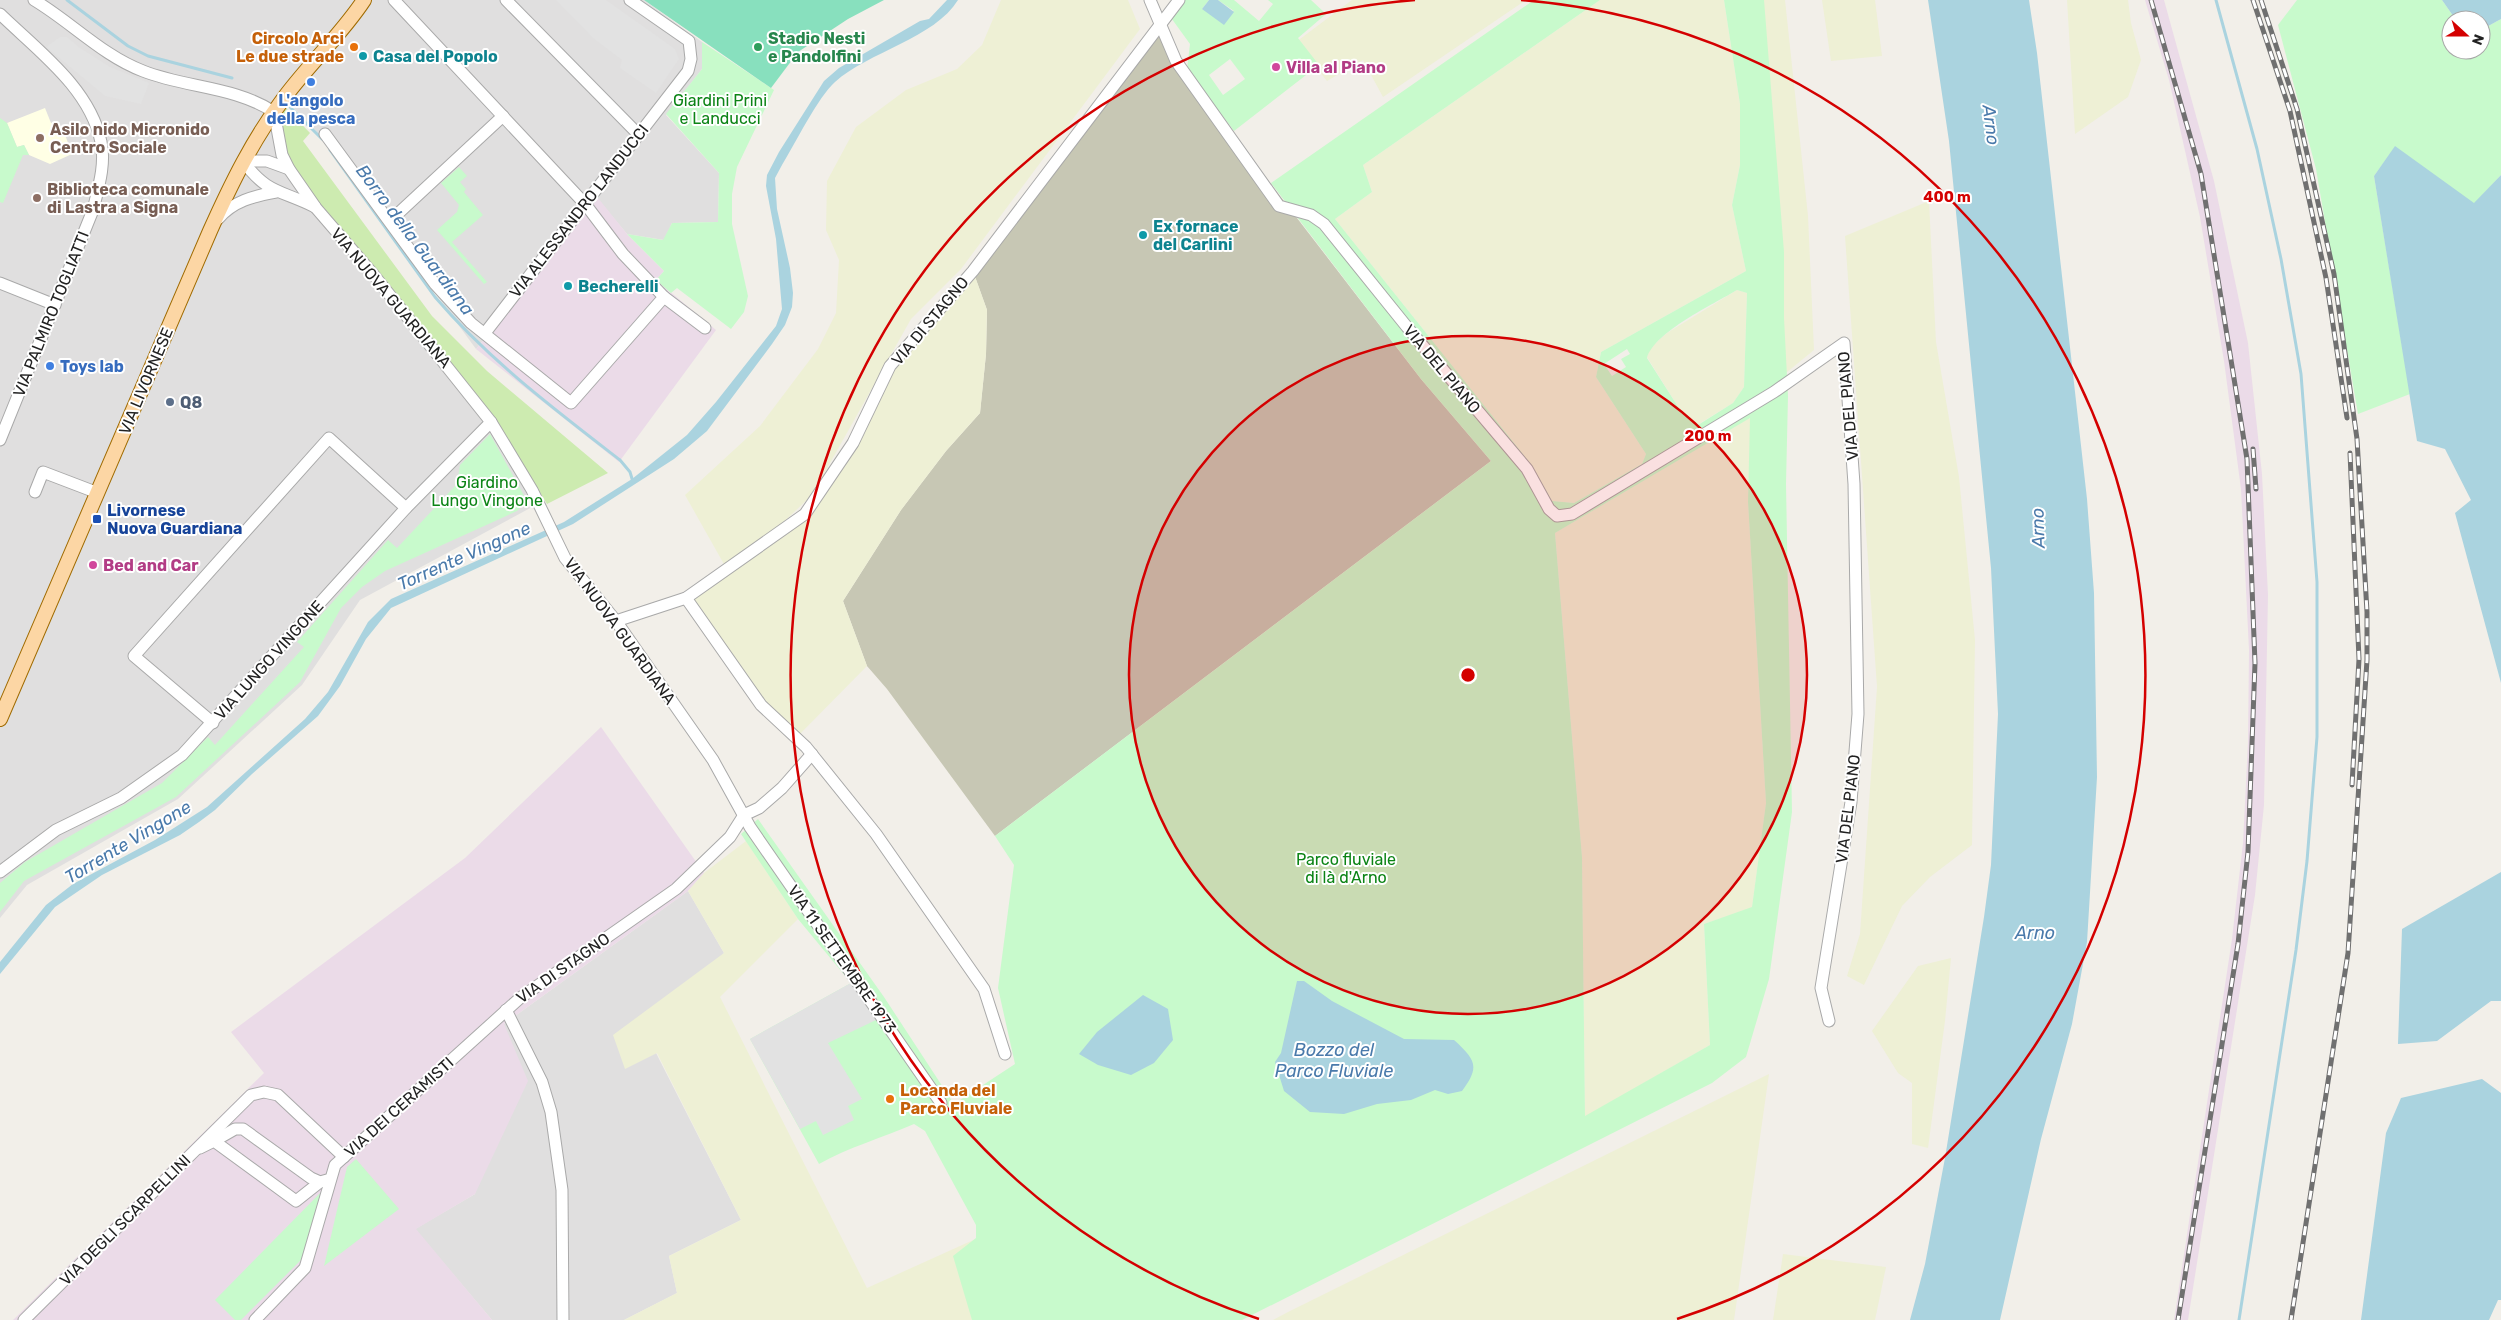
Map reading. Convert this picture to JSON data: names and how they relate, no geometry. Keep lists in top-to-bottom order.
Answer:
{
  "streets": {
    "main road": ["VIA LIVORNESE"],
    "street": [
      "VIA ALESSANDRO LANDUCCI",
      "VIA NUOVA GUARDIANA",
      "VIA PALMIRO TOGLIATTI",
      "VIA DI STAGNO",
      "VIA DEL PIANO",
      "VIA LUNGO VINGONE",
      "VIA 11 SETTEMBRE 1973",
      "VIA DEI CERAMISTI",
      "VIA DEGLI SCARPELLINI"
    ]
  },
  "crossings": [
    ["VIA NUOVA GUARDIANA", "VIA DI STAGNO"],
    ["VIA NUOVA GUARDIANA", "VIA LIVORNESE"],
    ["VIA NUOVA GUARDIANA", "VIA LUNGO VINGONE"],
    ["VIA NUOVA GUARDIANA", "VIA 11 SETTEMBRE 1973"],
    ["VIA DI STAGNO", "VIA DEL PIANO"],
    ["VIA DI STAGNO", "VIA 11 SETTEMBRE 1973"],
    ["VIA DI STAGNO", "VIA DEI CERAMISTI"],
    ["VIA DEI CERAMISTI", "VIA DEGLI SCARPELLINI"]
  ],
  "water": [
    "Arno",
    "Borro della Guardiana",
    "Torrente Vingone",
    "Bozzo del Parco Fluviale"
  ],
  "parks": ["Giardini Prini e Landucci", "Giardino Lungo Vingone", "Parco fluviale di là d'Arno"],
  "places": {
    "other": [
      "Circolo Arci Le due strade",
      "Stadio Nesti e Pandolfini",
      "Casa del Popolo",
      "Villa al Piano",
      "L'angolo della pesca",
      "Asilo nido Micronido Centro Sociale",
      "Biblioteca comunale di Lastra a Signa",
      "Ex fornace del Carlini",
      "Becherelli",
      "Toys lab",
      "Q8",
      "Bed and Car",
      "Locanda del Parco Fluviale"
    ],
    "transit": ["Livornese Nuova Guardiana"]
  },
  "north": "right",
  "rings": ["400 m", "200 m"]
}
